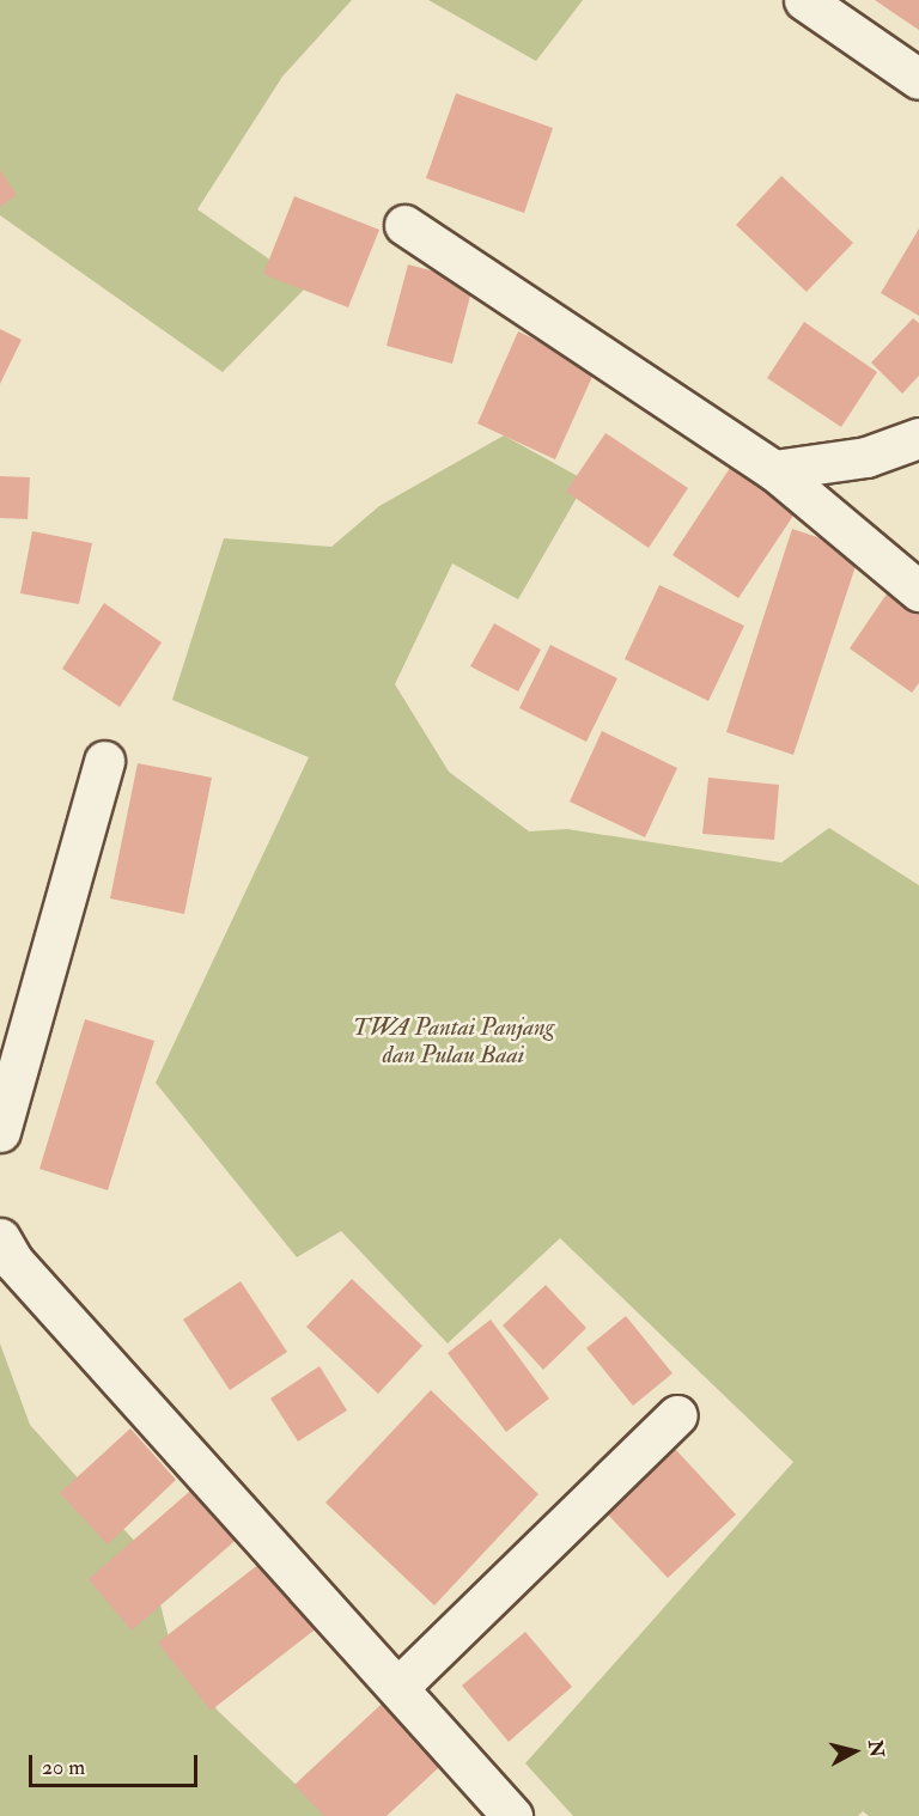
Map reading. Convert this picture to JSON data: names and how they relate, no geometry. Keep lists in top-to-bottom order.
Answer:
{
  "parks": ["TWA Pantai Panjang dan Pulau Baai"],
  "scale_bar": "20 m",
  "north": "right"
}
